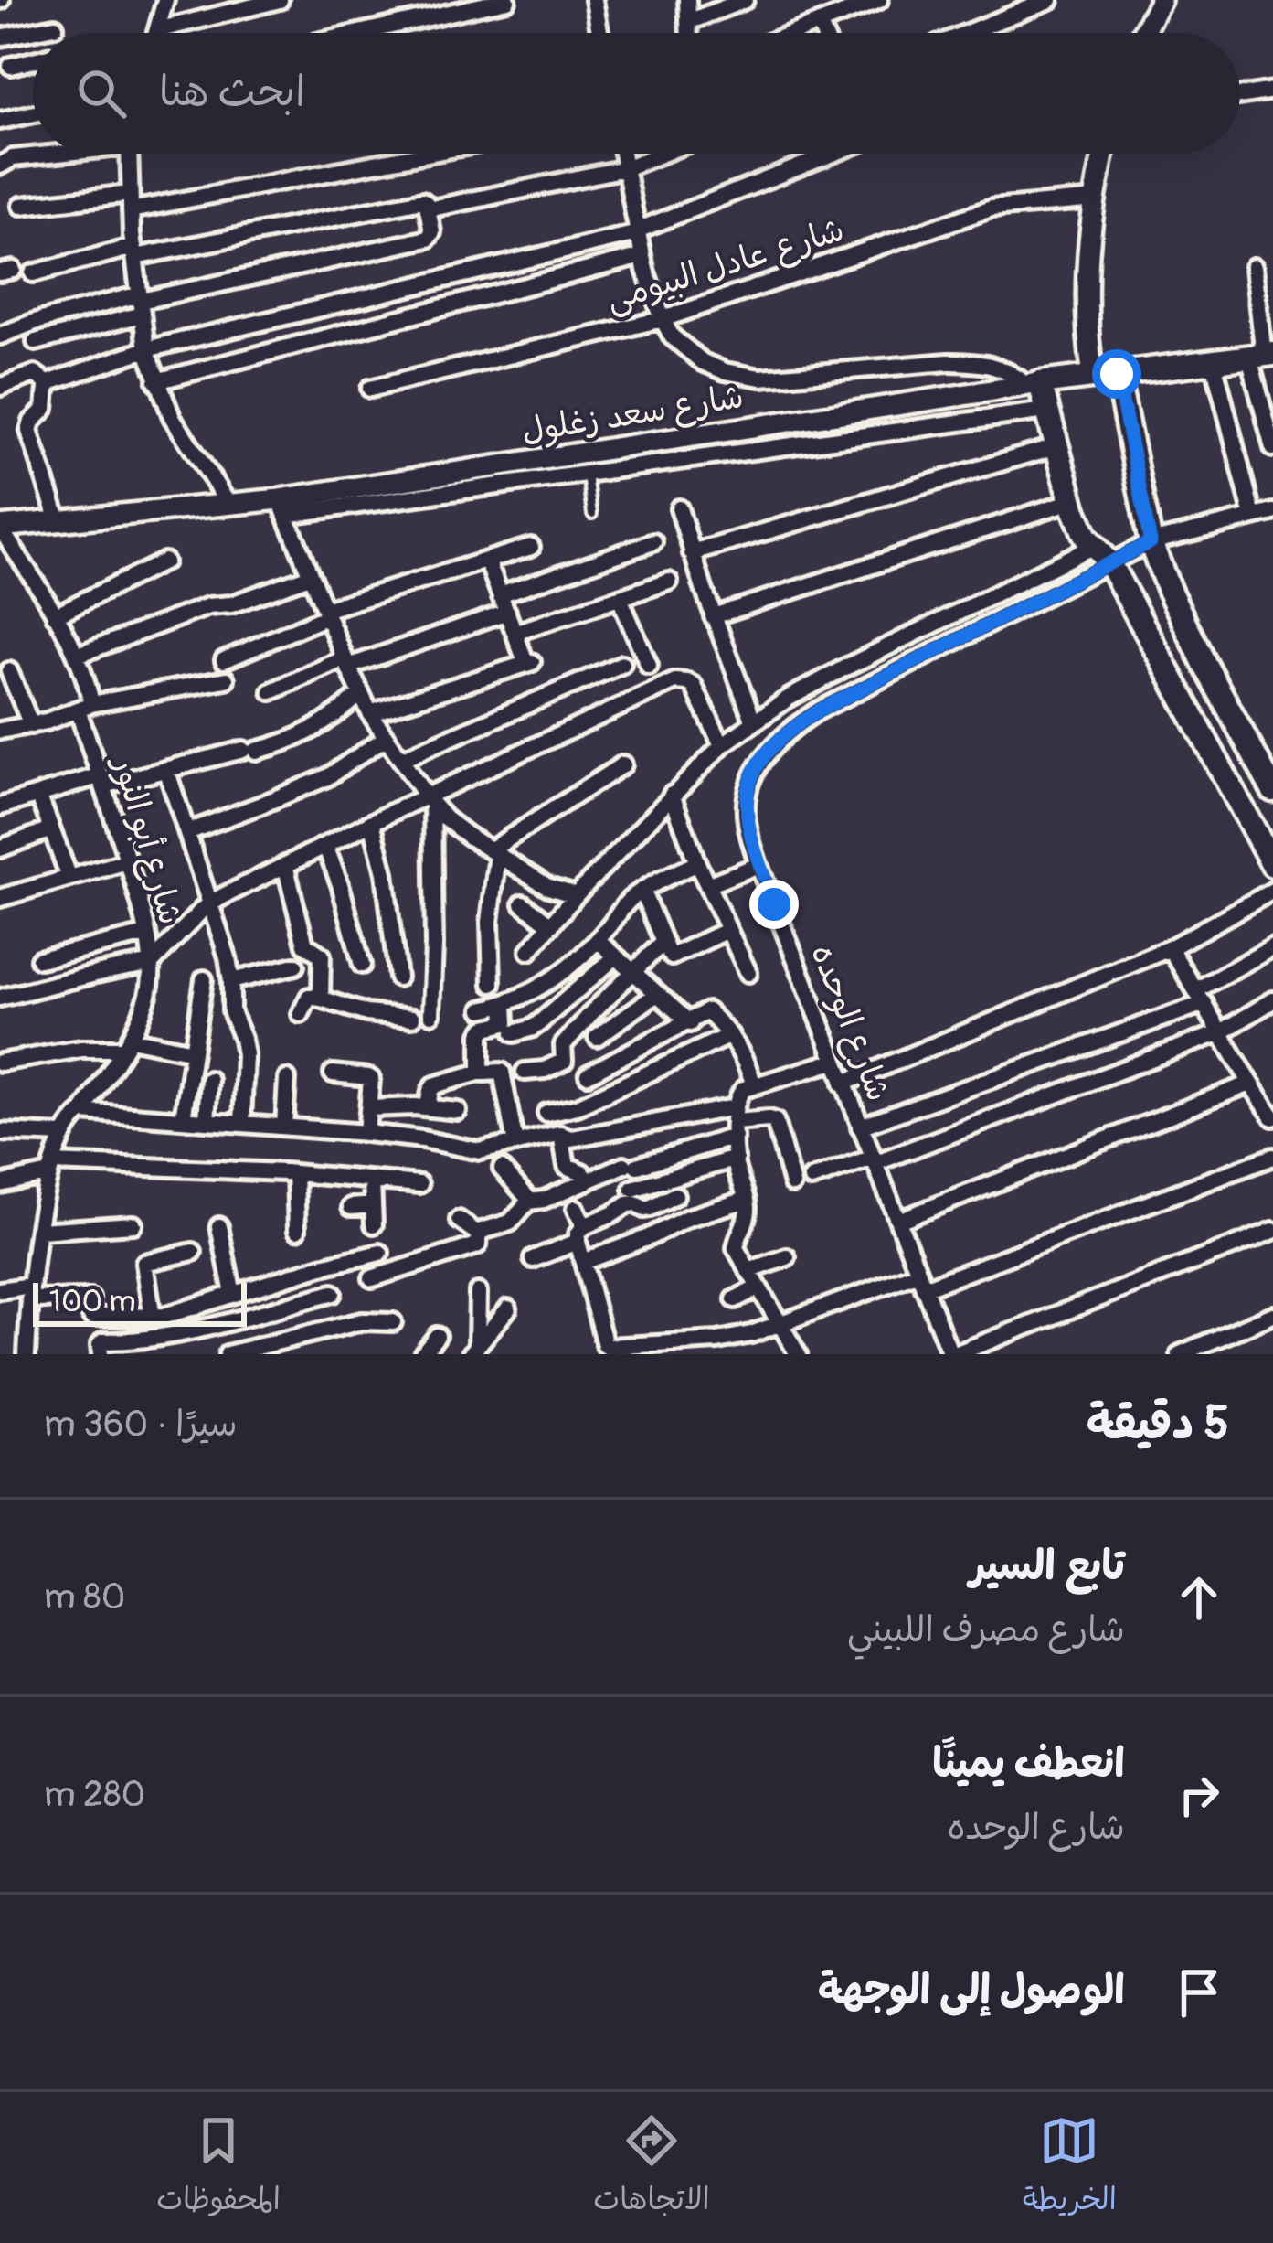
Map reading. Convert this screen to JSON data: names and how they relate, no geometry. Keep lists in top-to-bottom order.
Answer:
{
  "streets": {
    "main road": ["شارع سعد زغلول"],
    "street": ["شارع عادل البيومى", "شارع أبو النور", "شارع الوحده"]
  },
  "crossings": [
    ["شارع سعد زغلول", "شارع أبو النور"]
  ],
  "scale_bar": "100 m",
  "page": {
    "search": "ابحث هنا",
    "scale": "100 m",
    "heading": ["5 دقيقة", "سيرًا · 360 m"],
    "list": [
      ["تابع السير", "شارع مصرف اللبيني", "80 m"],
      ["انعطف يمينًا", "شارع الوحده", "280 m"],
      "الوصول إلى الوجهة"
    ],
    "nav": ["الخريطة", "الاتجاهات", "المحفوظات"]
  }
}
